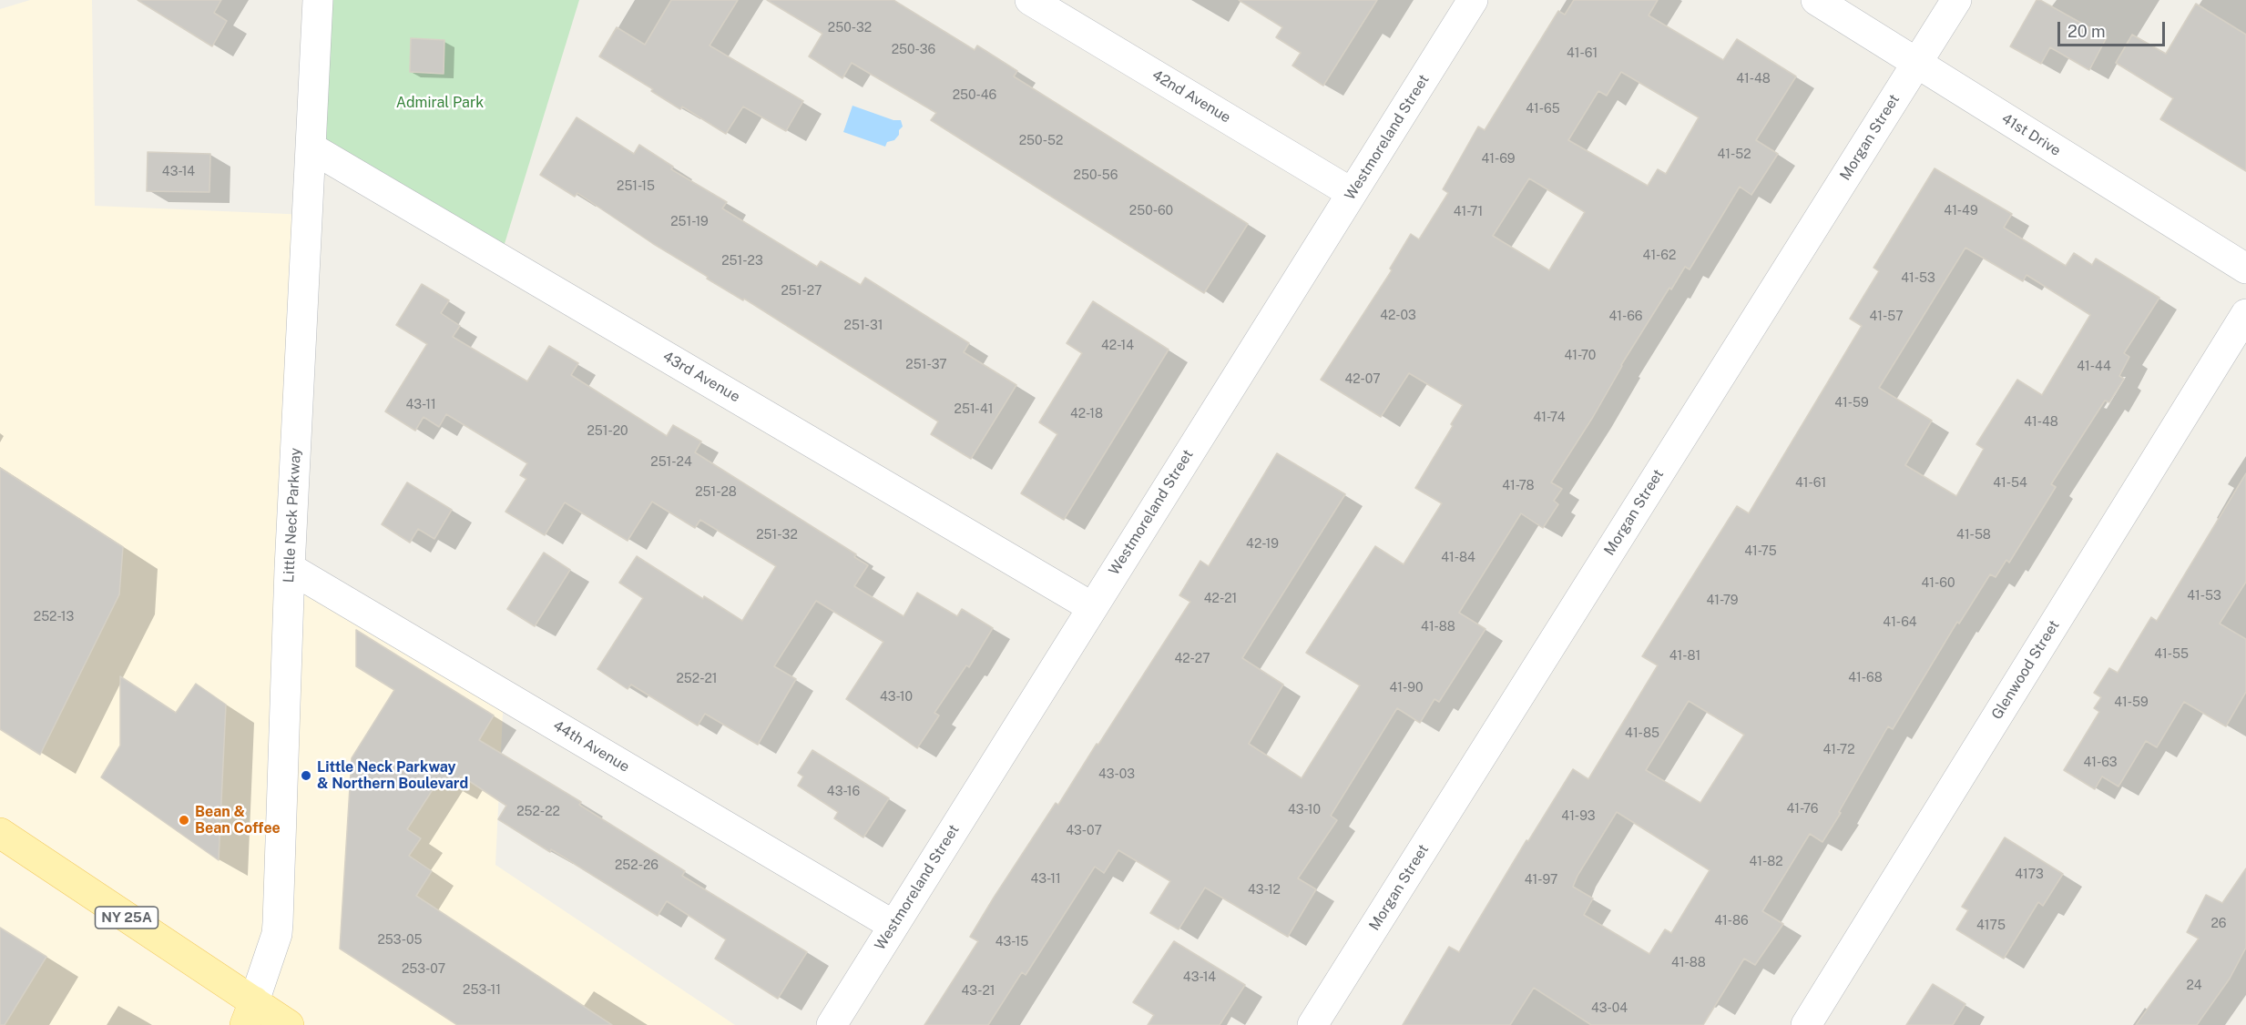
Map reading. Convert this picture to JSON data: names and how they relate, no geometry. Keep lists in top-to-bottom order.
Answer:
{
  "streets": {
    "main road": ["NY 25A"],
    "street": [
      "42nd Avenue",
      "41st Drive",
      "Westmoreland Street",
      "Morgan Street",
      "43rd Avenue",
      "Little Neck Parkway",
      "Glenwood Street",
      "44th Avenue"
    ]
  },
  "crossings": [
    ["42nd Avenue", "Westmoreland Street"],
    ["41st Drive", "Morgan Street"],
    ["Westmoreland Street", "43rd Avenue"],
    ["Westmoreland Street", "44th Avenue"],
    ["43rd Avenue", "Little Neck Parkway"],
    ["Little Neck Parkway", "44th Avenue"],
    ["Little Neck Parkway", "NY 25A"]
  ],
  "parks": ["Admiral Park"],
  "places": ["Little Neck Parkway & Northern Boulevard", "Bean & Bean Coffee"],
  "house_numbers": [
    "250-32",
    "250-36",
    "41-61",
    "41-48",
    "250-46",
    "41-65",
    "250-52",
    "41-52",
    "41-69",
    "43-14",
    "250-56",
    "251-15",
    "250-60",
    "41-49",
    "41-71",
    "251-19",
    "41-62",
    "251-23",
    "41-53",
    "251-27",
    "42-03",
    "41-66",
    "41-57",
    "251-31",
    "42-14",
    "41-70",
    "251-37",
    "41-44",
    "42-07",
    "41-59",
    "43-11",
    "251-41",
    "42-18",
    "41-74",
    "41-48",
    "251-20",
    "251-24",
    "41-61",
    "41-54",
    "41-78",
    "251-28",
    "251-32",
    "41-58",
    "42-19",
    "41-75",
    "41-84",
    "41-60",
    "41-53",
    "42-21",
    "41-79",
    "252-13",
    "41-64",
    "41-88",
    "41-55",
    "41-81",
    "42-27",
    "41-68",
    "252-21",
    "41-90",
    "43-10",
    "41-59",
    "41-85",
    "41-72",
    "41-63",
    "43-03",
    "43-16",
    "41-76",
    "43-10",
    "252-22",
    "41-93",
    "43-07",
    "41-82",
    "252-26",
    "4173",
    "43-11",
    "41-97",
    "43-12",
    "41-86",
    "26",
    "4175",
    "253-05",
    "43-15",
    "41-88",
    "253-07",
    "43-14",
    "24",
    "253-11",
    "43-21",
    "43-04"
  ],
  "scale_bar": "20 m"
}
